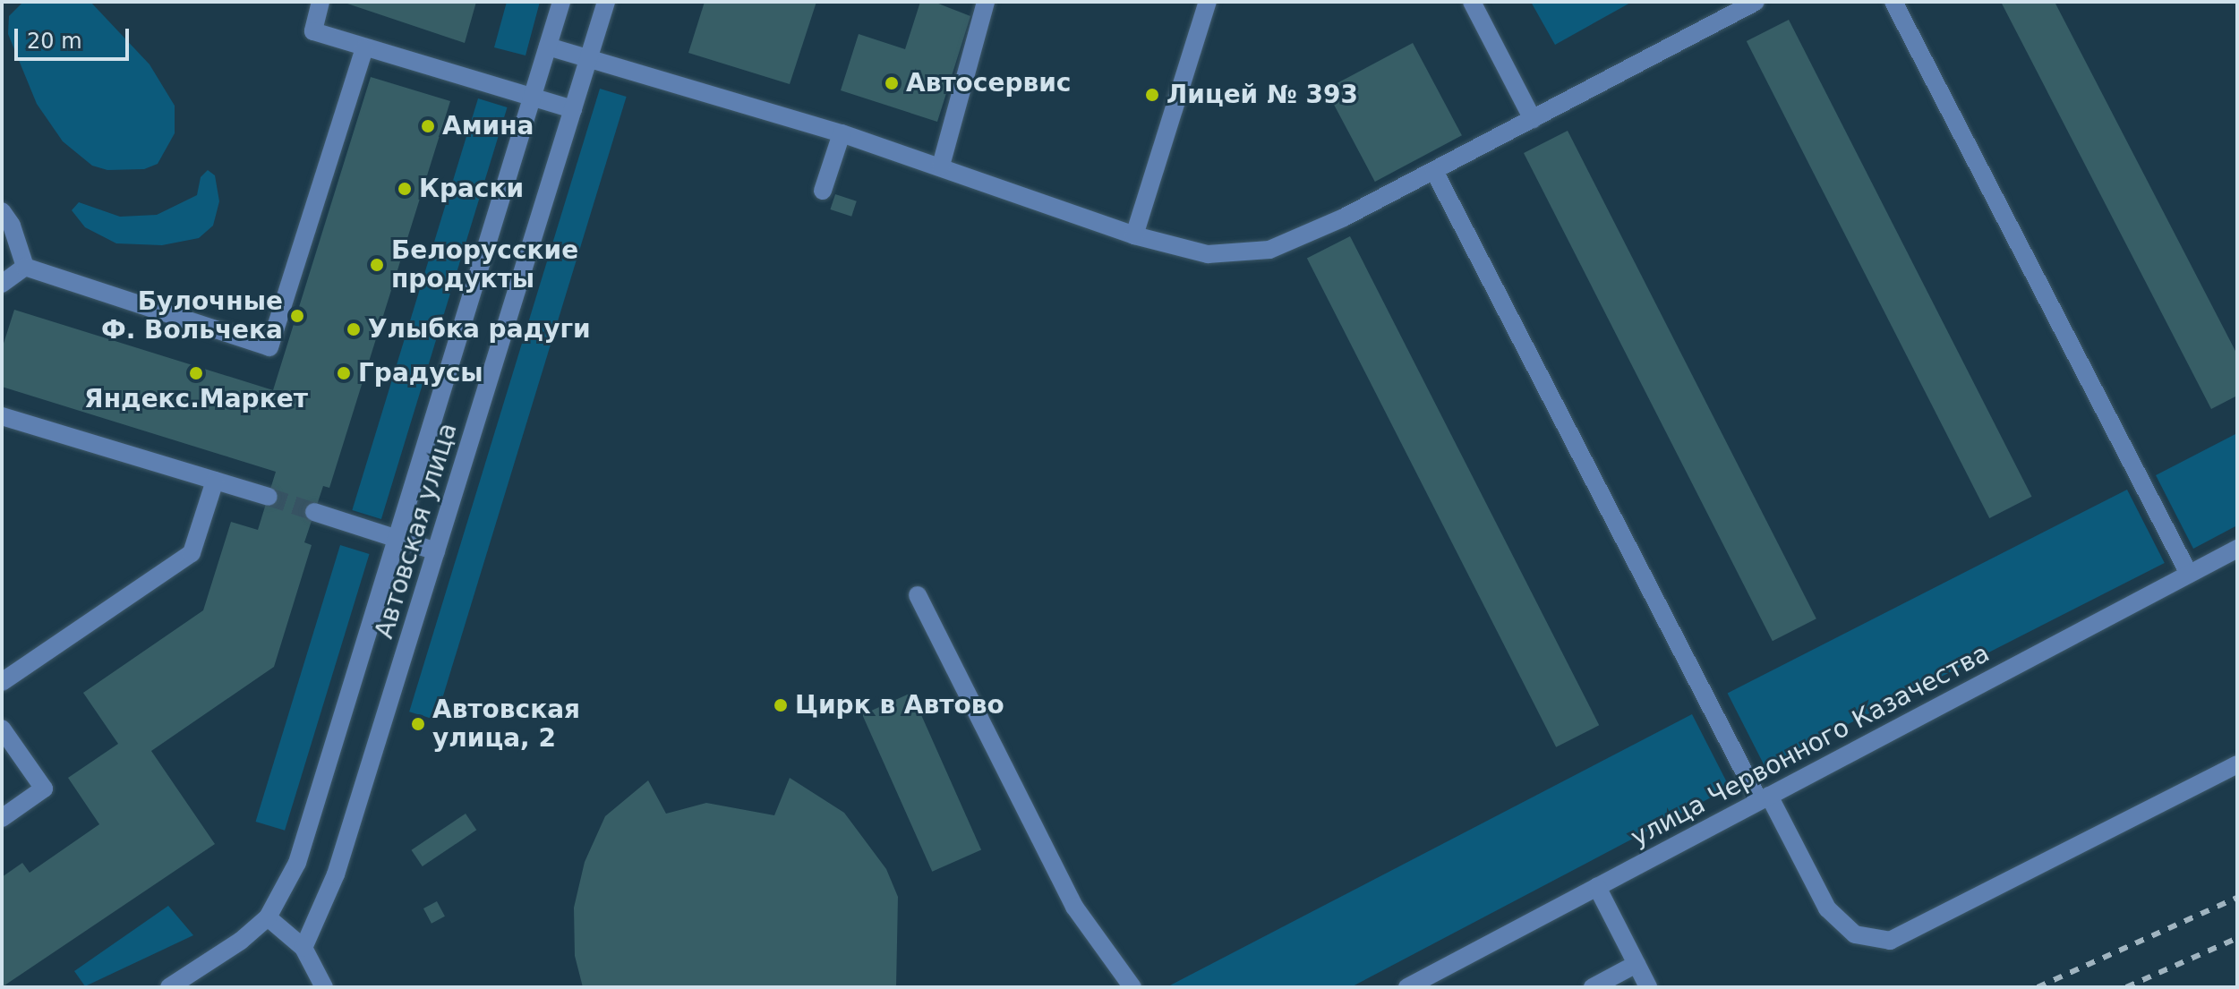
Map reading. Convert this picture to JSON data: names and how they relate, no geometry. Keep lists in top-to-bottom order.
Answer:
{
  "streets": {
    "street": ["Автовская улица", "улица Червонного Казачества"]
  },
  "places": [
    "Автосервис",
    "Лицей № 393",
    "Амина",
    "Краски",
    "Белорусские продукты",
    "Булочные Ф. Вольчека",
    "Улыбка радуги",
    "Яндекс.Маркет",
    "Градусы",
    "Цирк в Автово",
    "Автовская улица, 2"
  ],
  "scale_bar": "20 m"
}
